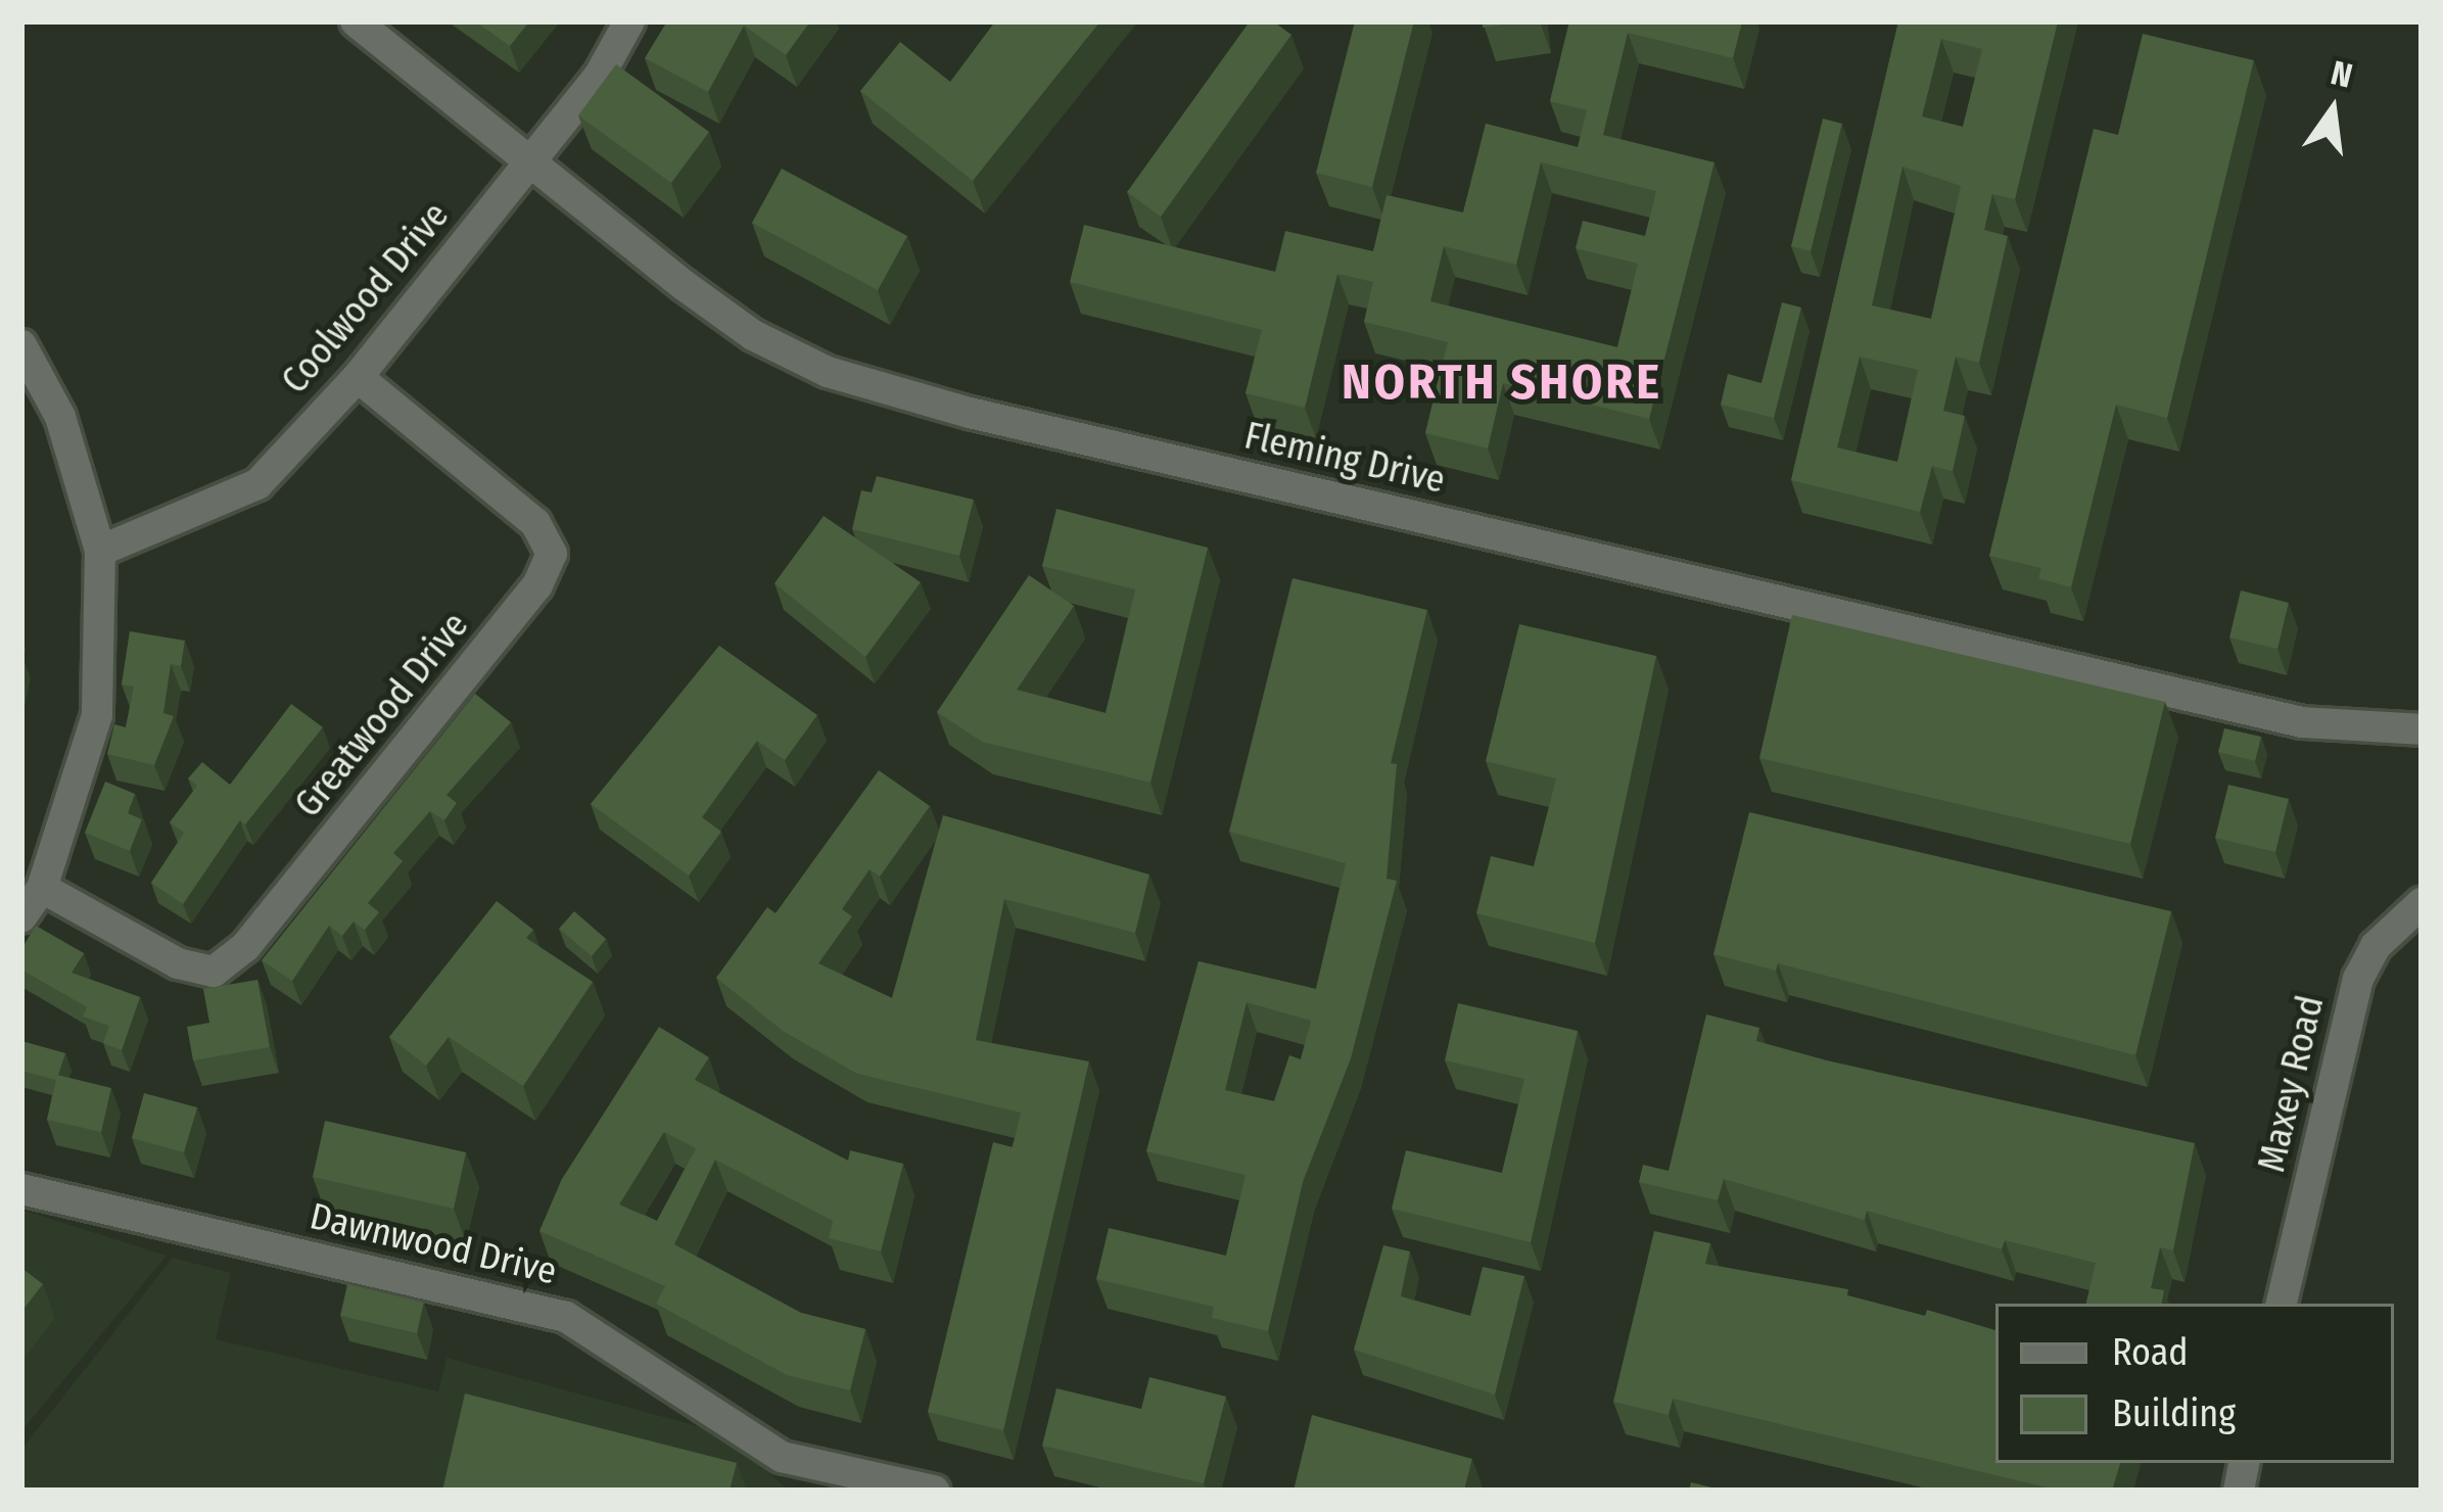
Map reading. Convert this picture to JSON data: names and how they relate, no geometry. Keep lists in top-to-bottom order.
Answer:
{
  "streets": {
    "street": [
      "Coolwood Drive",
      "Fleming Drive",
      "Greatwood Drive",
      "Maxey Road",
      "Dawnwood Drive"
    ]
  },
  "crossings": [
    ["Coolwood Drive", "Fleming Drive"],
    ["Coolwood Drive", "Greatwood Drive"]
  ],
  "districts": ["NORTH SHORE"],
  "legend": ["Road", "Building"],
  "north": "top"
}
